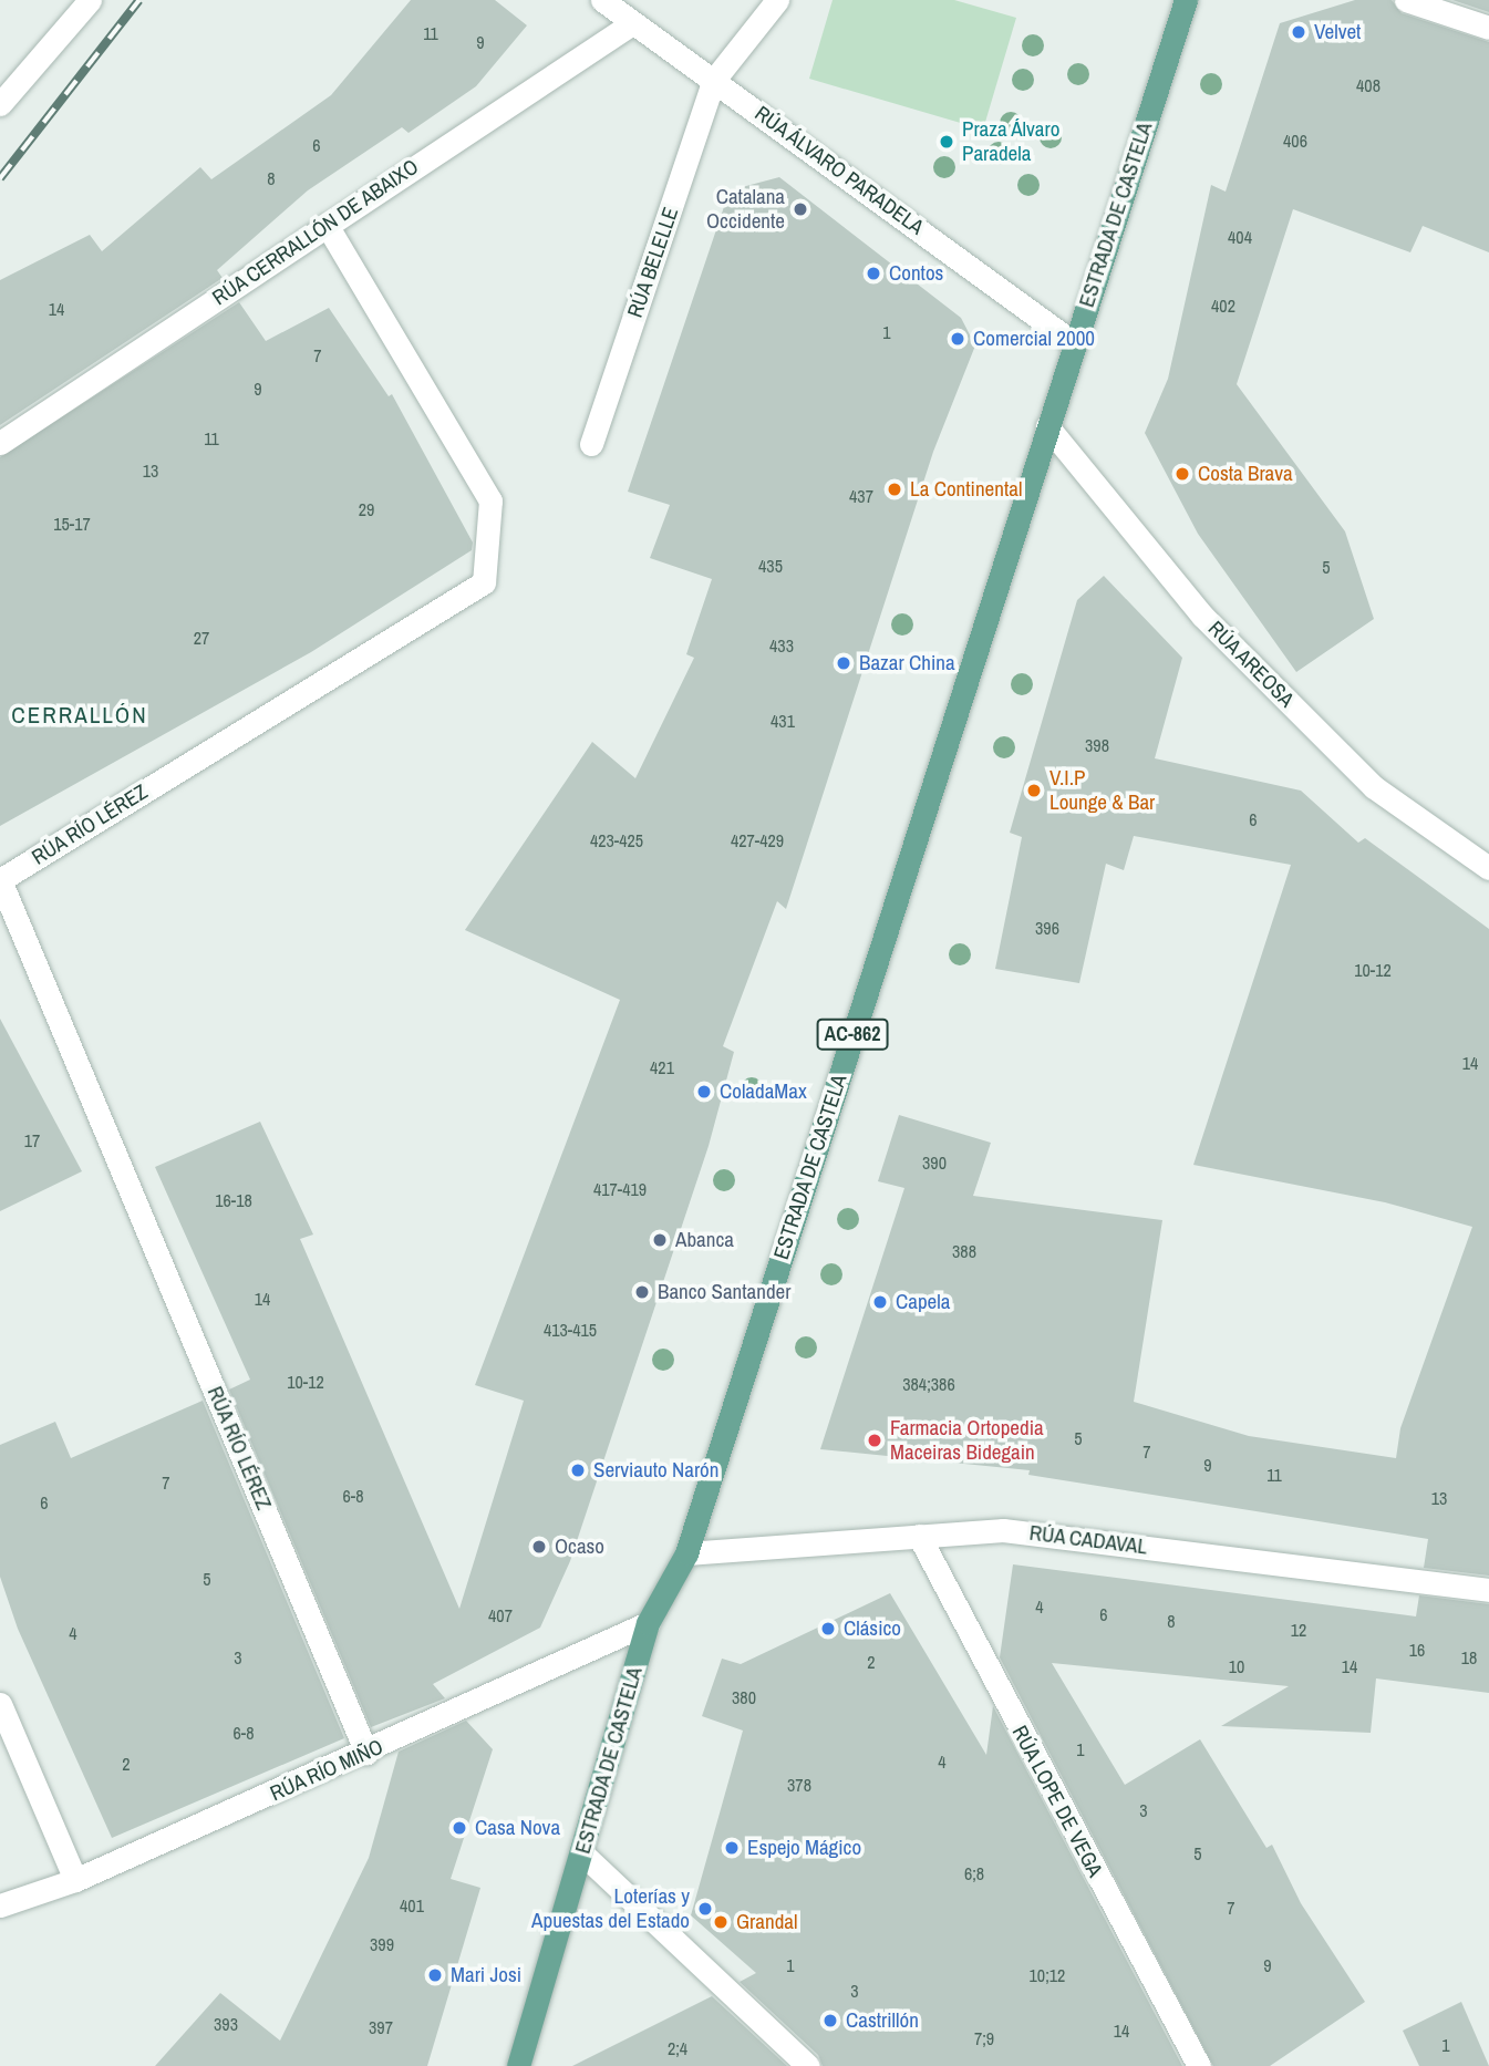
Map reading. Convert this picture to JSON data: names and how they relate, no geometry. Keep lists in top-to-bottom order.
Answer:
{
  "streets": {
    "main road": ["ESTRADA DE CASTELA", "AC-862"],
    "street": [
      "RÚA ÁLVARO PARADELA",
      "RÚA CERRALLÓN DE ABAIXO",
      "RÚA BELELLE",
      "RÚA AREOSA",
      "RÚA RÍO LÉREZ",
      "RÚA CADAVAL",
      "RÚA RÍO MIÑO",
      "RÚA LOPE DE VEGA"
    ]
  },
  "crossings": [
    ["RÚA ÁLVARO PARADELA", "ESTRADA DE CASTELA"],
    ["RÚA ÁLVARO PARADELA", "RÚA CERRALLÓN DE ABAIXO"],
    ["RÚA ÁLVARO PARADELA", "RÚA BELELLE"],
    ["ESTRADA DE CASTELA", "RÚA AREOSA"],
    ["ESTRADA DE CASTELA", "RÚA CADAVAL"],
    ["ESTRADA DE CASTELA", "RÚA RÍO MIÑO"],
    ["RÚA CERRALLÓN DE ABAIXO", "RÚA RÍO LÉREZ"],
    ["RÚA RÍO LÉREZ", "RÚA RÍO MIÑO"],
    ["RÚA CADAVAL", "RÚA LOPE DE VEGA"]
  ],
  "districts": ["CERRALLÓN"],
  "places": [
    "Velvet",
    "Praza Álvaro Paradela",
    "Catalana Occidente",
    "Contos",
    "Comercial 2000",
    "Costa Brava",
    "La Continental",
    "Bazar China",
    "V.I.P Lounge & Bar",
    "ColadaMax",
    "Abanca",
    "Banco Santander",
    "Capela",
    "Farmacia Ortopedia Maceiras Bidegain",
    "Serviauto Narón",
    "Ocaso",
    "Clásico",
    "Casa Nova",
    "Espejo Mágico",
    "Loterías y Apuestas del Estado",
    "Grandal",
    "Mari Josi",
    "Castrillón"
  ],
  "house_numbers": [
    "11",
    "9",
    "408",
    "406",
    "6",
    "8",
    "404",
    "402",
    "14",
    "1",
    "7",
    "9",
    "11",
    "13",
    "437",
    "29",
    "15-17",
    "435",
    "5",
    "27",
    "433",
    "431",
    "398",
    "6",
    "423-425",
    "427-429",
    "396",
    "10-12",
    "14",
    "421",
    "17",
    "390",
    "417-419",
    "16-18",
    "388",
    "14",
    "413-415",
    "10-12",
    "384;386",
    "5",
    "7",
    "9",
    "11",
    "7",
    "6-8",
    "13",
    "6",
    "5",
    "4",
    "6",
    "407",
    "8",
    "12",
    "4",
    "16",
    "3",
    "18",
    "2",
    "10",
    "14",
    "380",
    "6-8",
    "1",
    "4",
    "2",
    "378",
    "3",
    "5",
    "6;8",
    "401",
    "7",
    "399",
    "1",
    "9",
    "10;12",
    "3",
    "393",
    "397",
    "14",
    "7;9",
    "1",
    "2;4"
  ]
}
